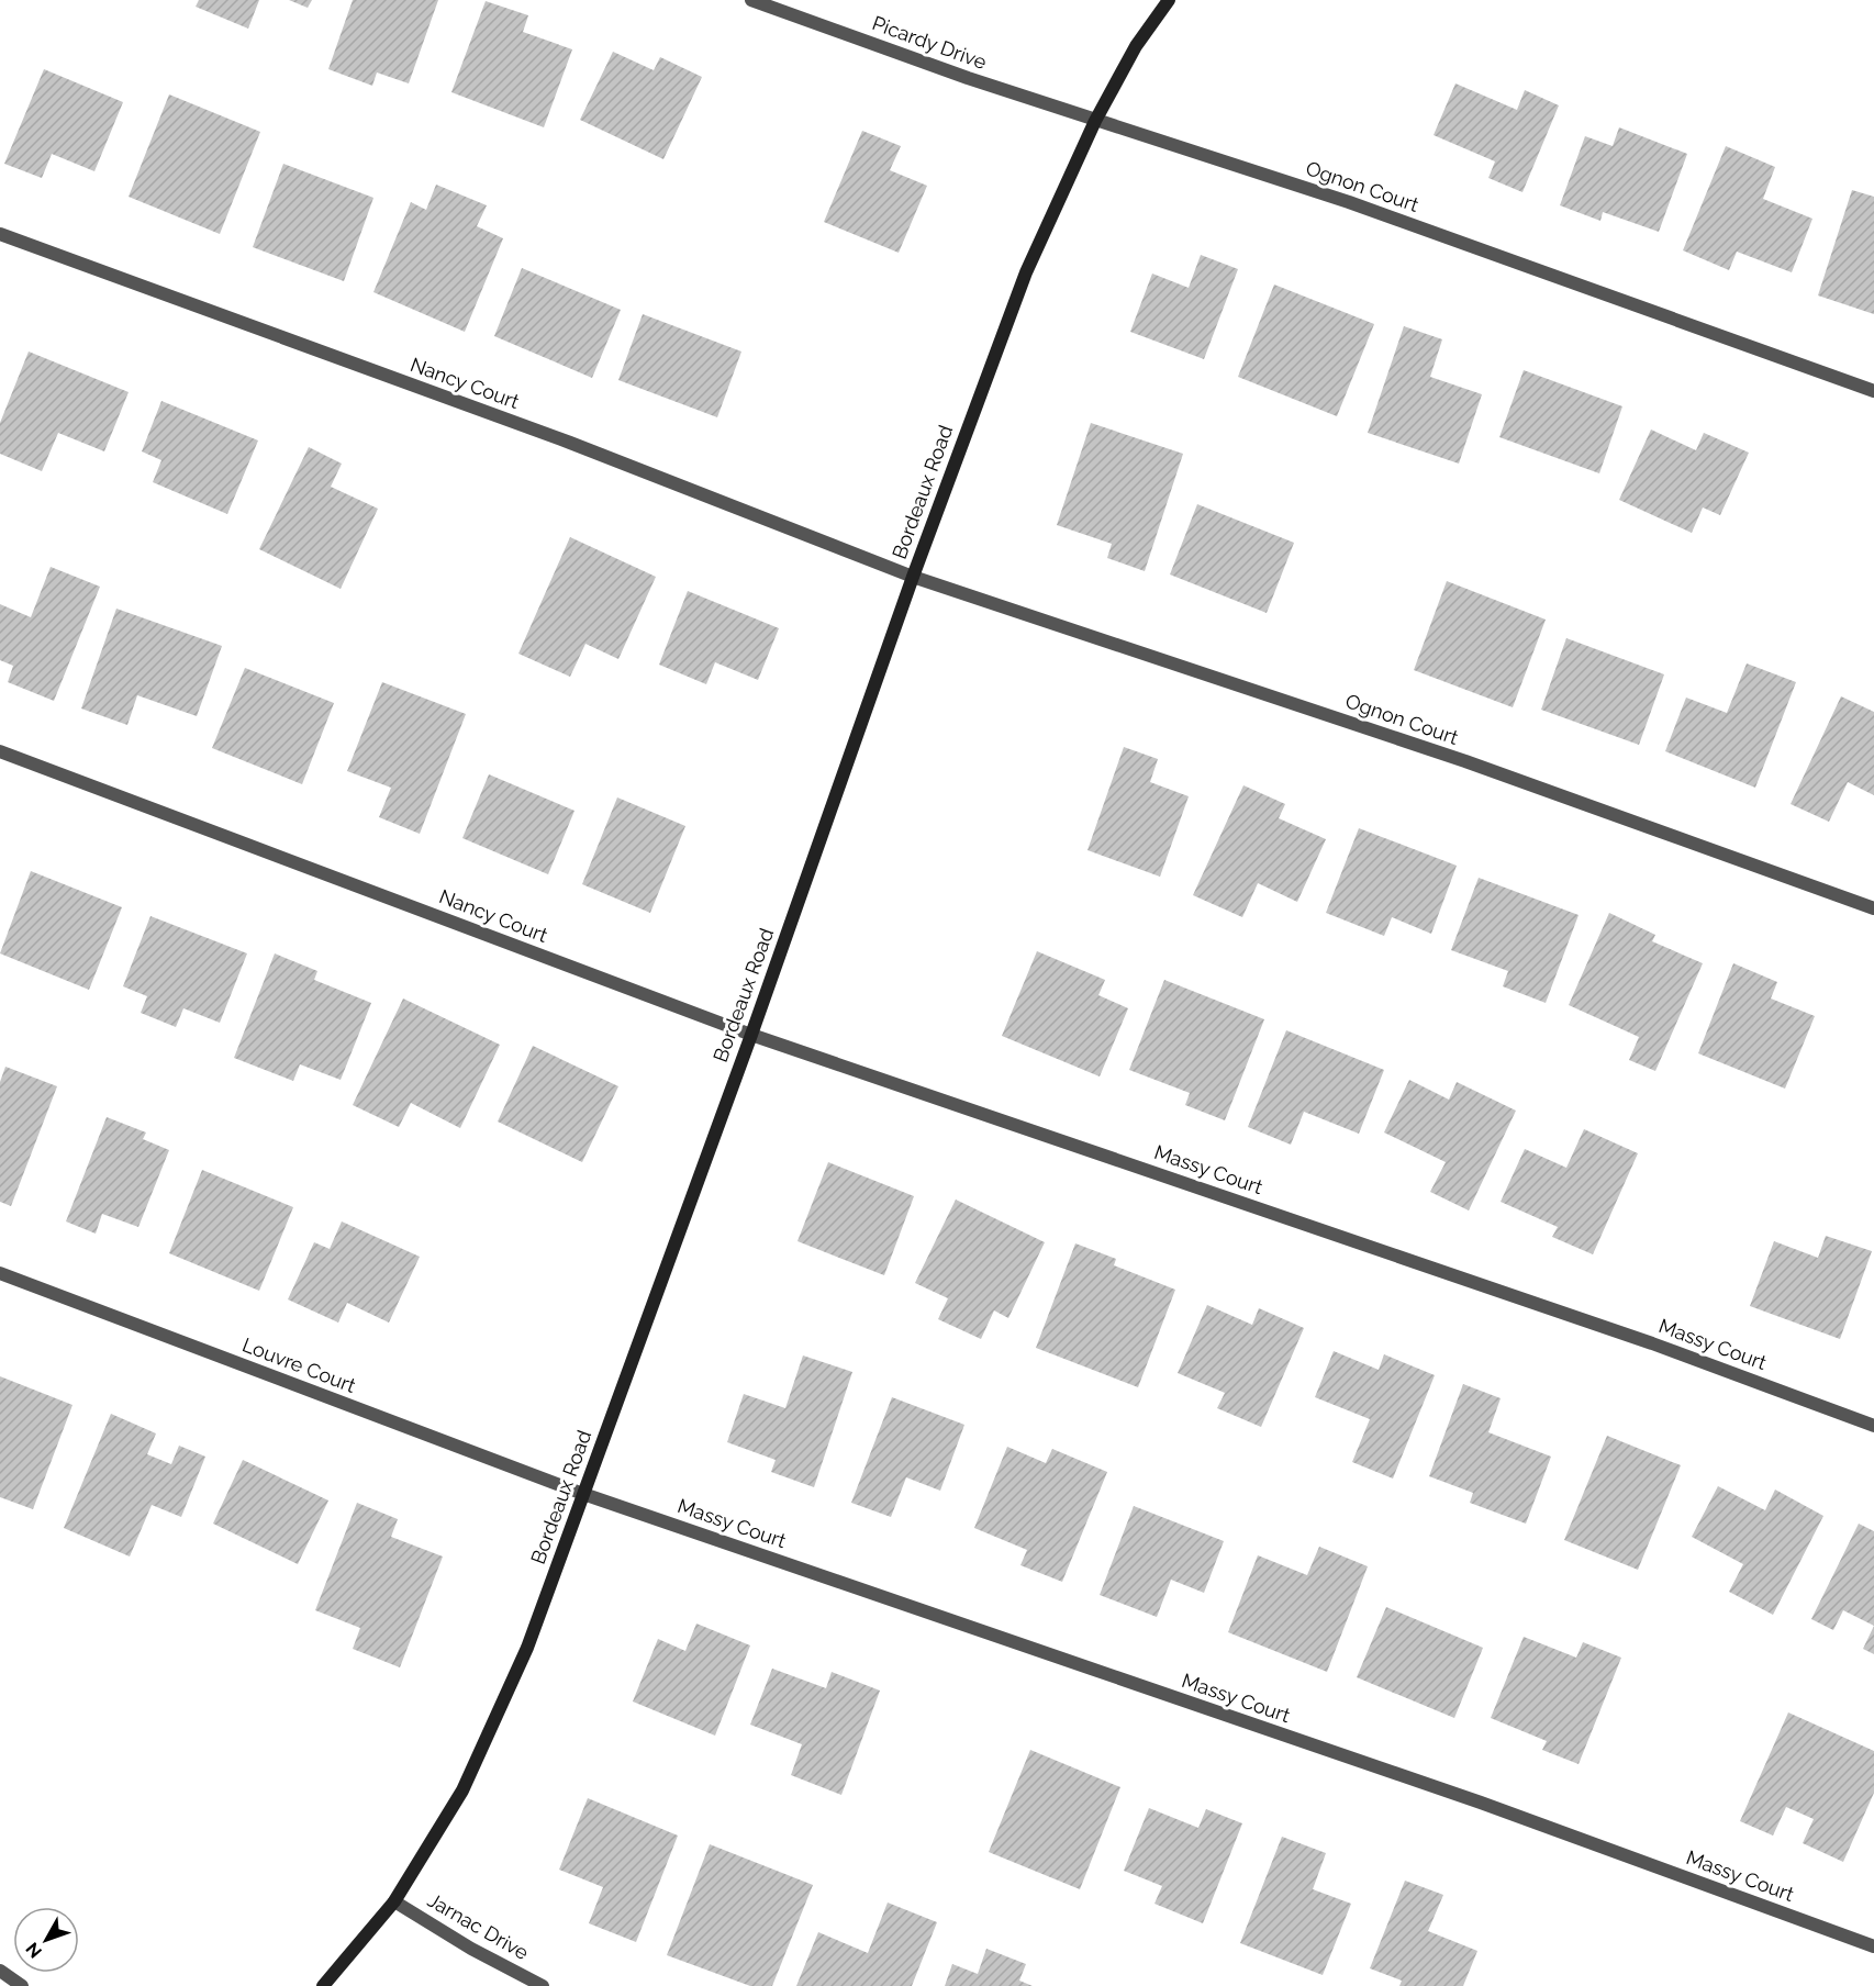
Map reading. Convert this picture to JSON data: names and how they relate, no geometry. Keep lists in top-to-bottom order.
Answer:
{
  "streets": {
    "street": [
      "Picardy Drive",
      "Ognon Court",
      "Nancy Court",
      "Bordeaux Road",
      "Massy Court",
      "Louvre Court",
      "Jarnac Drive"
    ]
  },
  "crossings": [
    ["Picardy Drive", "Ognon Court"],
    ["Picardy Drive", "Bordeaux Road"],
    ["Ognon Court", "Nancy Court"],
    ["Ognon Court", "Bordeaux Road"],
    ["Nancy Court", "Bordeaux Road"],
    ["Nancy Court", "Massy Court"],
    ["Bordeaux Road", "Massy Court"],
    ["Bordeaux Road", "Louvre Court"],
    ["Bordeaux Road", "Jarnac Drive"],
    ["Massy Court", "Louvre Court"]
  ],
  "north": "bottom left"
}
